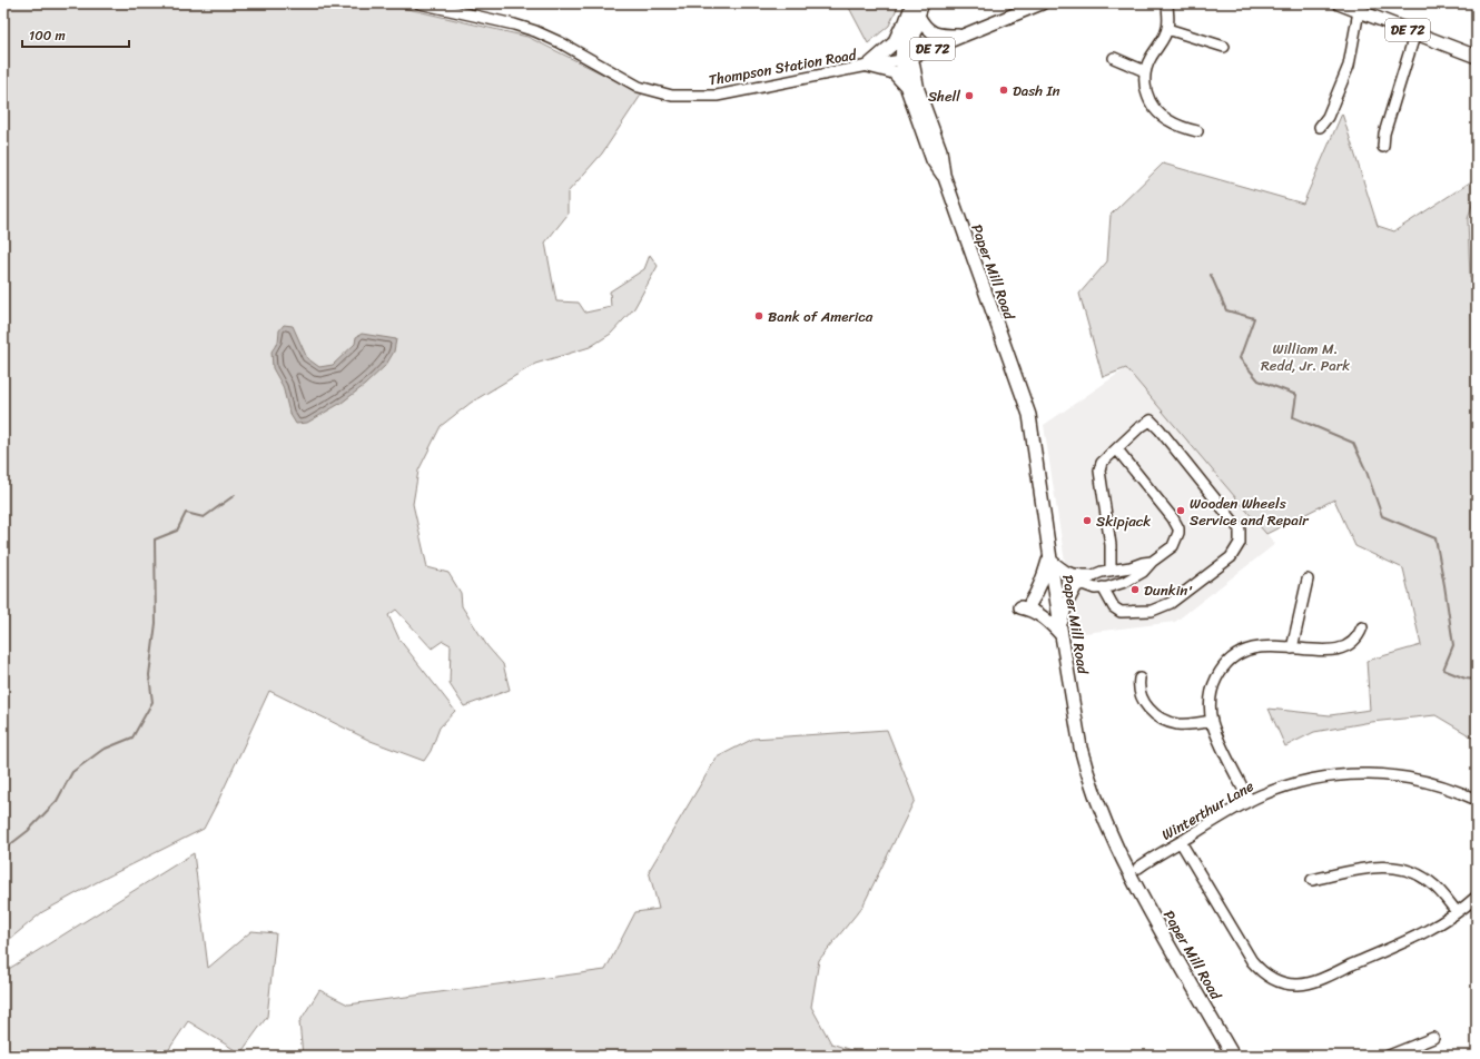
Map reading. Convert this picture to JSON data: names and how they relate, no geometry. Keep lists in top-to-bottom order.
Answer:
{
  "streets": {
    "main road": ["DE 72", "Paper Mill Road"],
    "street": ["Thompson Station Road", "Winterthur Lane"]
  },
  "crossings": [
    ["DE 72", "Thompson Station Road"],
    ["DE 72", "Paper Mill Road"],
    ["Thompson Station Road", "Paper Mill Road"]
  ],
  "parks": ["William M. Redd, Jr. Park"],
  "places": [
    "Dash In",
    "Shell",
    "Bank of America",
    "Wooden Wheels Service and Repair",
    "Skipjack",
    "Dunkin'"
  ],
  "scale_bar": "100 m"
}
